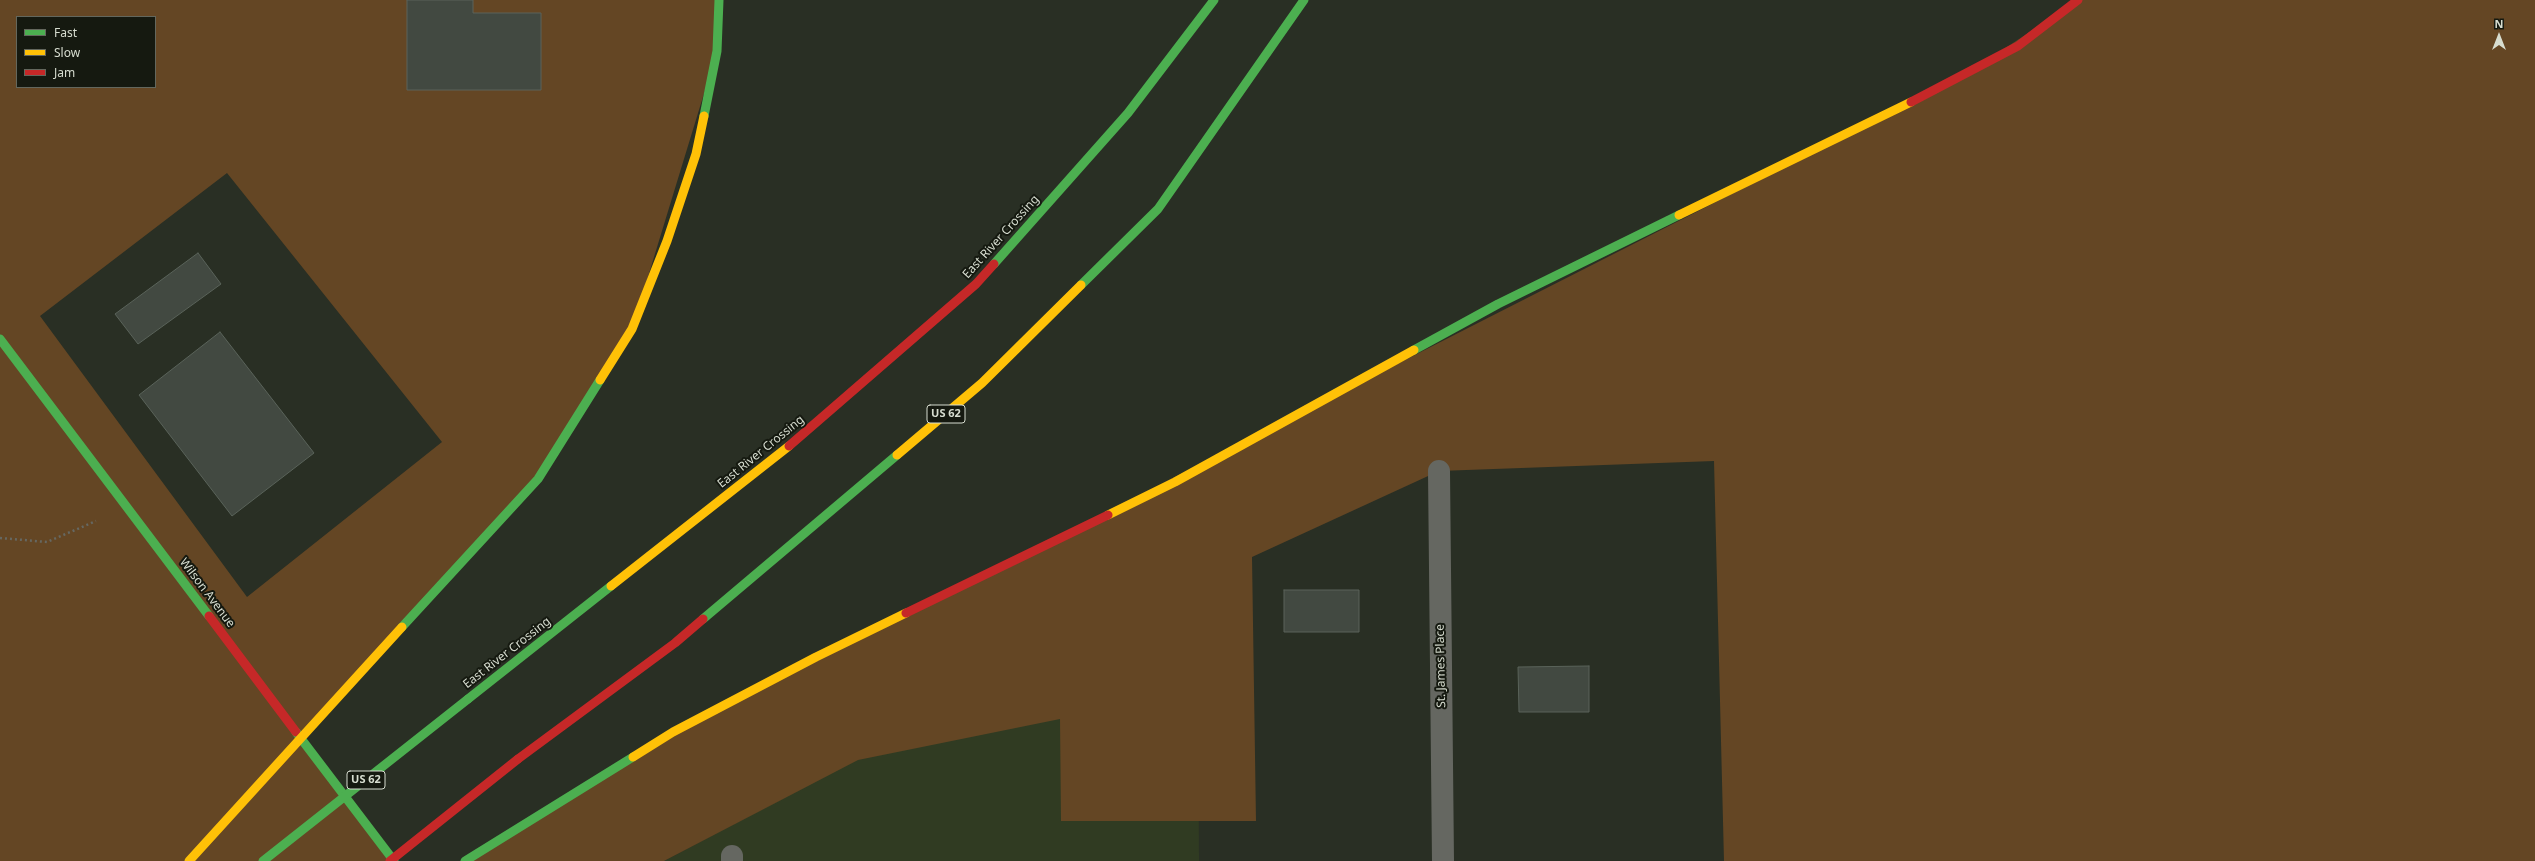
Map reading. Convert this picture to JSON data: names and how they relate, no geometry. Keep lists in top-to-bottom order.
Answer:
{
  "streets": {
    "main road": ["East River Crossing", "US 62", "Wilson Avenue"],
    "street": ["St. James Place"]
  },
  "legend": ["Fast", "Slow", "Jam"],
  "north": "top"
}
